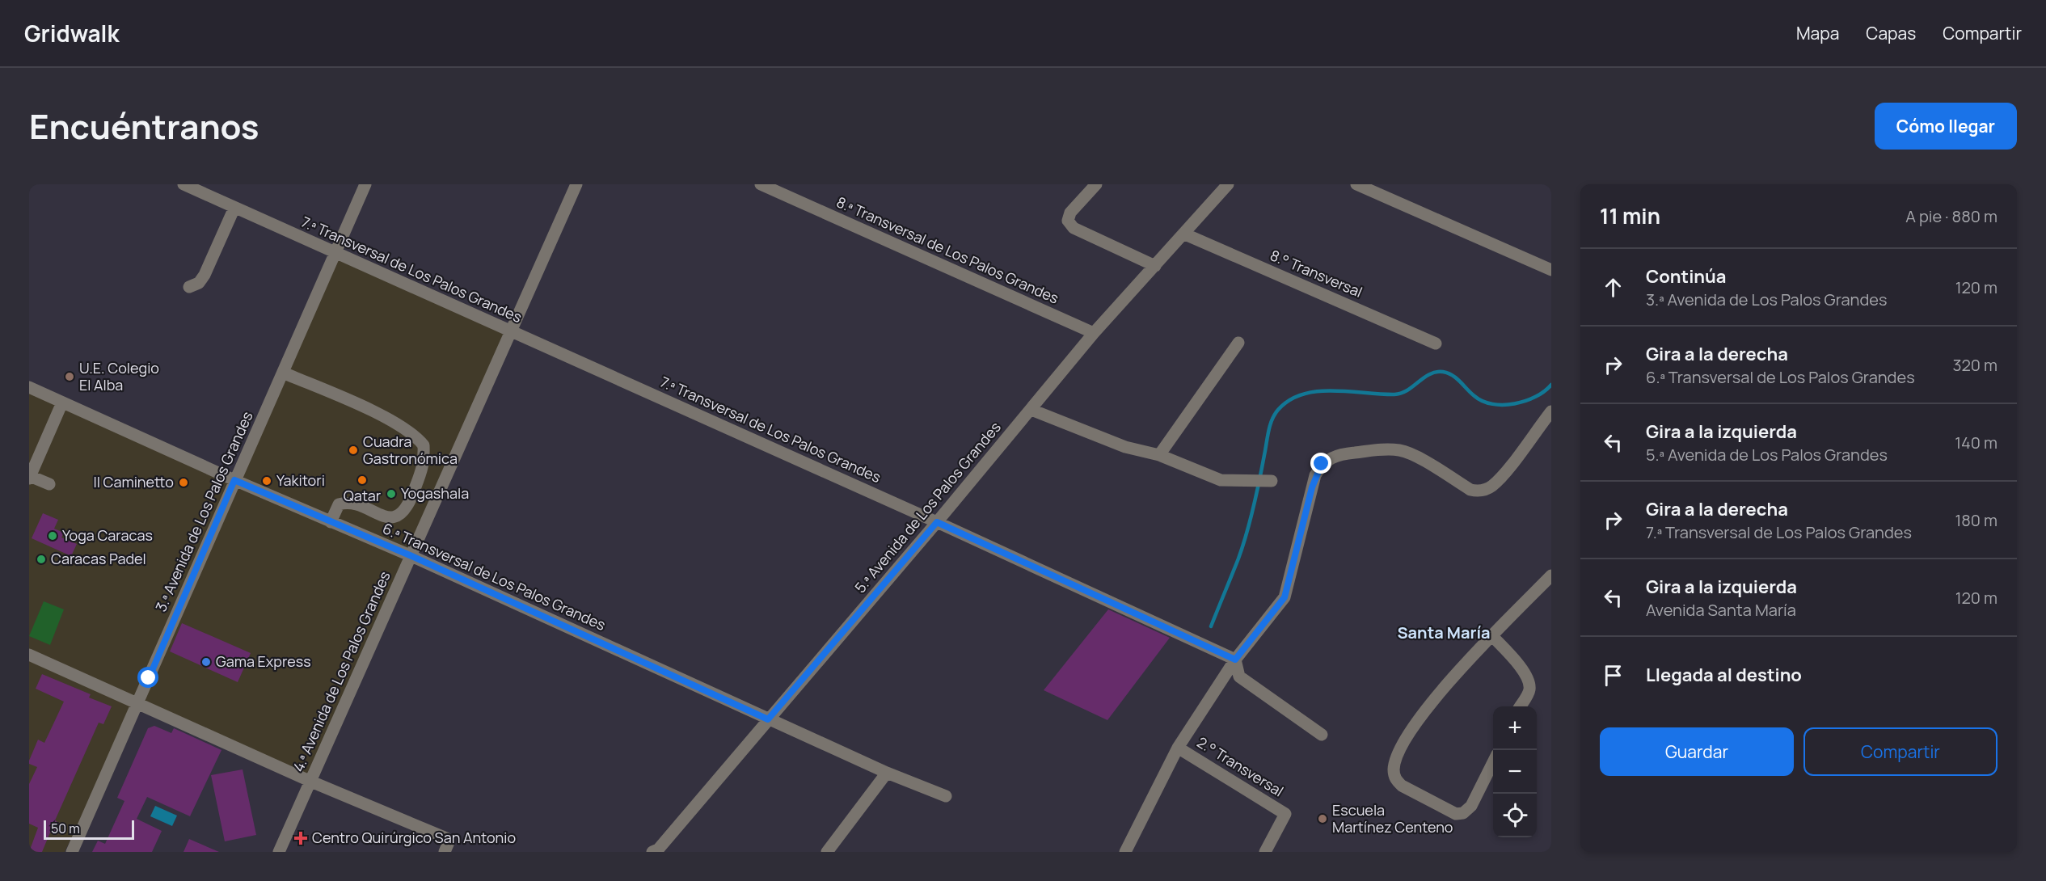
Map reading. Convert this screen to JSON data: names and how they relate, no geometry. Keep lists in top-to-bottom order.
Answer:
{
  "streets": {
    "street": [
      "8.ª Transversal de Los Palos Grandes",
      "7.ª Transversal de Los Palos Grandes",
      "8.° Transversal",
      "5.ª Avenida de Los Palos Grandes",
      "3.ª Avenida de Los Palos Grandes",
      "6.ª Transversal de Los Palos Grandes",
      "4.ª Avenida de Los Palos Grandes",
      "2.° Transversal"
    ]
  },
  "crossings": [
    ["8.ª Transversal de Los Palos Grandes", "5.ª Avenida de Los Palos Grandes"],
    ["7.ª Transversal de Los Palos Grandes", "5.ª Avenida de Los Palos Grandes"],
    ["7.ª Transversal de Los Palos Grandes", "3.ª Avenida de Los Palos Grandes"],
    ["7.ª Transversal de Los Palos Grandes", "4.ª Avenida de Los Palos Grandes"],
    ["8.° Transversal", "5.ª Avenida de Los Palos Grandes"],
    ["5.ª Avenida de Los Palos Grandes", "6.ª Transversal de Los Palos Grandes"],
    ["3.ª Avenida de Los Palos Grandes", "6.ª Transversal de Los Palos Grandes"],
    ["6.ª Transversal de Los Palos Grandes", "4.ª Avenida de Los Palos Grandes"]
  ],
  "districts": ["Santa María"],
  "places": {
    "other": [
      "U.E. Colegio El Alba",
      "Cuadra Gastronómica",
      "Qatar",
      "Yakitori",
      "Il Caminetto",
      "Yogashala",
      "Yoga Caracas",
      "Caracas Padel",
      "Gama Express",
      "Escuela Martínez Centeno"
    ],
    "health": ["Centro Quirúrgico San Antonio"]
  },
  "scale_bar": "50 m",
  "page": {
    "header": "Gridwalk",
    "nav": ["Mapa", "Capas", "Compartir"],
    "title": "Encuéntranos",
    "buttons": [
      "Cómo llegar",
      ["Guardar", "Compartir"]
    ],
    "heading": ["11 min", "A pie · 880 m"],
    "list": [
      ["Continúa", "3.ª Avenida de Los Palos Grandes", "120 m"],
      ["Gira a la derecha", "6.ª Transversal de Los Palos Grandes", "320 m"],
      ["Gira a la izquierda", "5.ª Avenida de Los Palos Grandes", "140 m"],
      ["Gira a la derecha", "7.ª Transversal de Los Palos Grandes", "180 m"],
      ["Gira a la izquierda", "Avenida Santa María", "120 m"],
      "Llegada al destino"
    ],
    "map_buttons": ["+", "−"],
    "scale": "50 m"
  }
}
